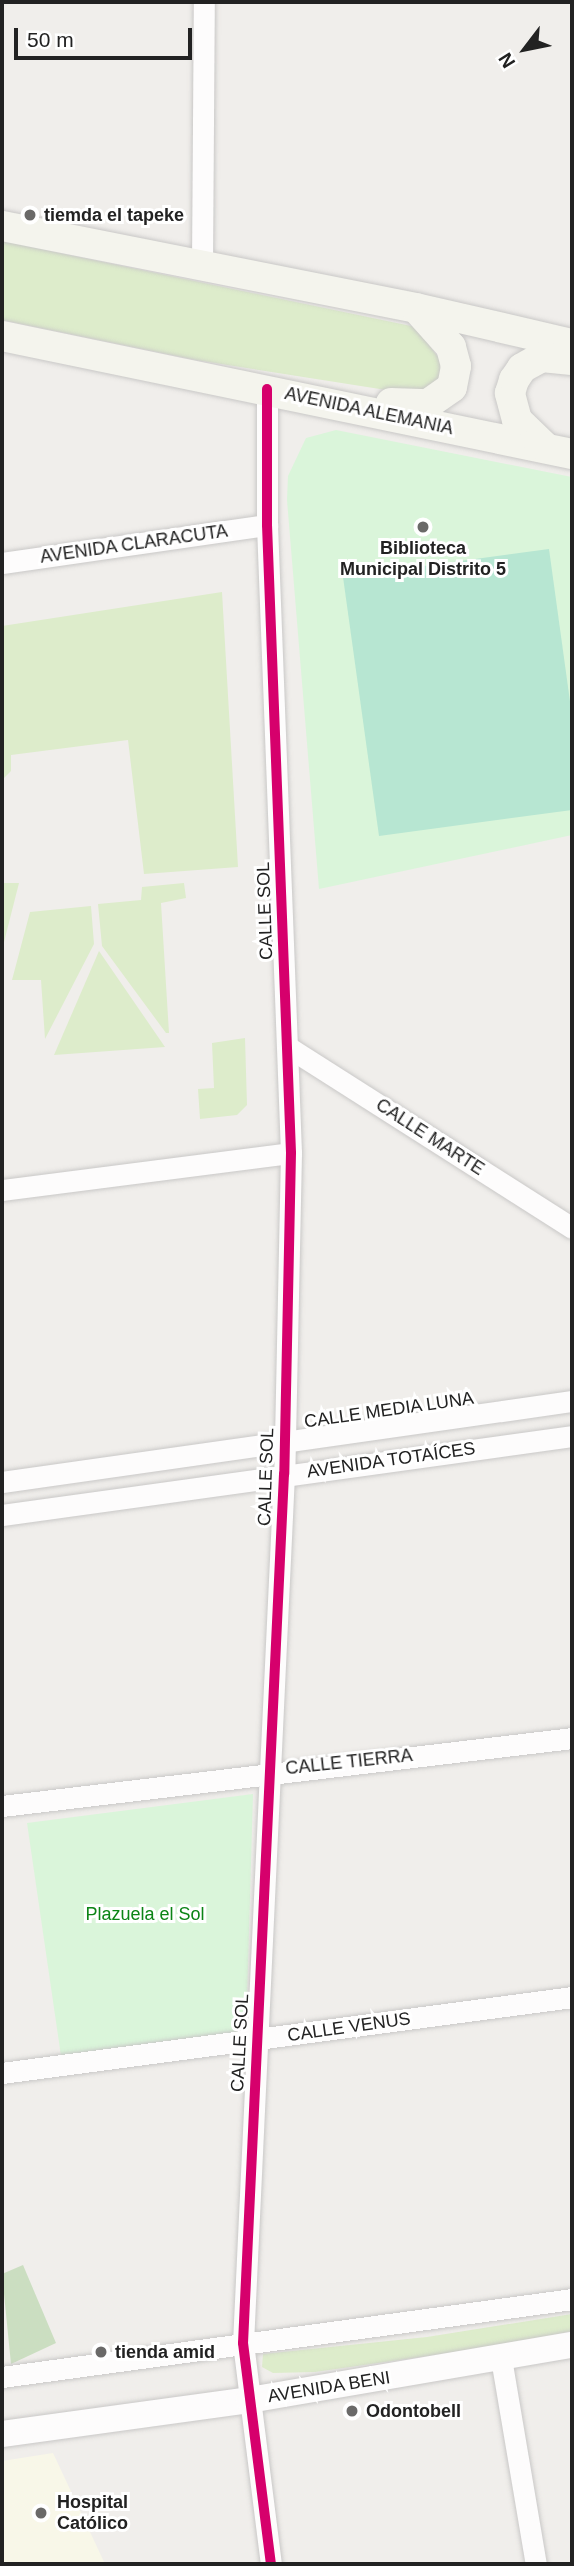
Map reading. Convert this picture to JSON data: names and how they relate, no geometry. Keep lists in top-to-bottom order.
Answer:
{
  "streets": {
    "main road": ["AVENIDA ALEMANIA"],
    "street": [
      "AVENIDA CLARACUTA",
      "CALLE SOL",
      "CALLE MARTE",
      "CALLE MEDIA LUNA",
      "AVENIDA TOTAÍCES",
      "CALLE TIERRA",
      "CALLE VENUS",
      "AVENIDA BENI"
    ]
  },
  "crossings": [
    ["AVENIDA ALEMANIA", "CALLE SOL"],
    ["AVENIDA CLARACUTA", "CALLE SOL"],
    ["CALLE SOL", "CALLE MARTE"],
    ["CALLE SOL", "CALLE MEDIA LUNA"],
    ["CALLE SOL", "AVENIDA TOTAÍCES"],
    ["CALLE SOL", "CALLE TIERRA"],
    ["CALLE SOL", "CALLE VENUS"],
    ["CALLE SOL", "AVENIDA BENI"]
  ],
  "parks": ["Plazuela el Sol"],
  "places": [
    "tiemda el tapeke",
    "Biblioteca Municipal Distrito 5",
    "tienda amid",
    "Odontobell",
    "Hospital Católico"
  ],
  "scale_bar": "50 m",
  "north": "bottom left"
}
